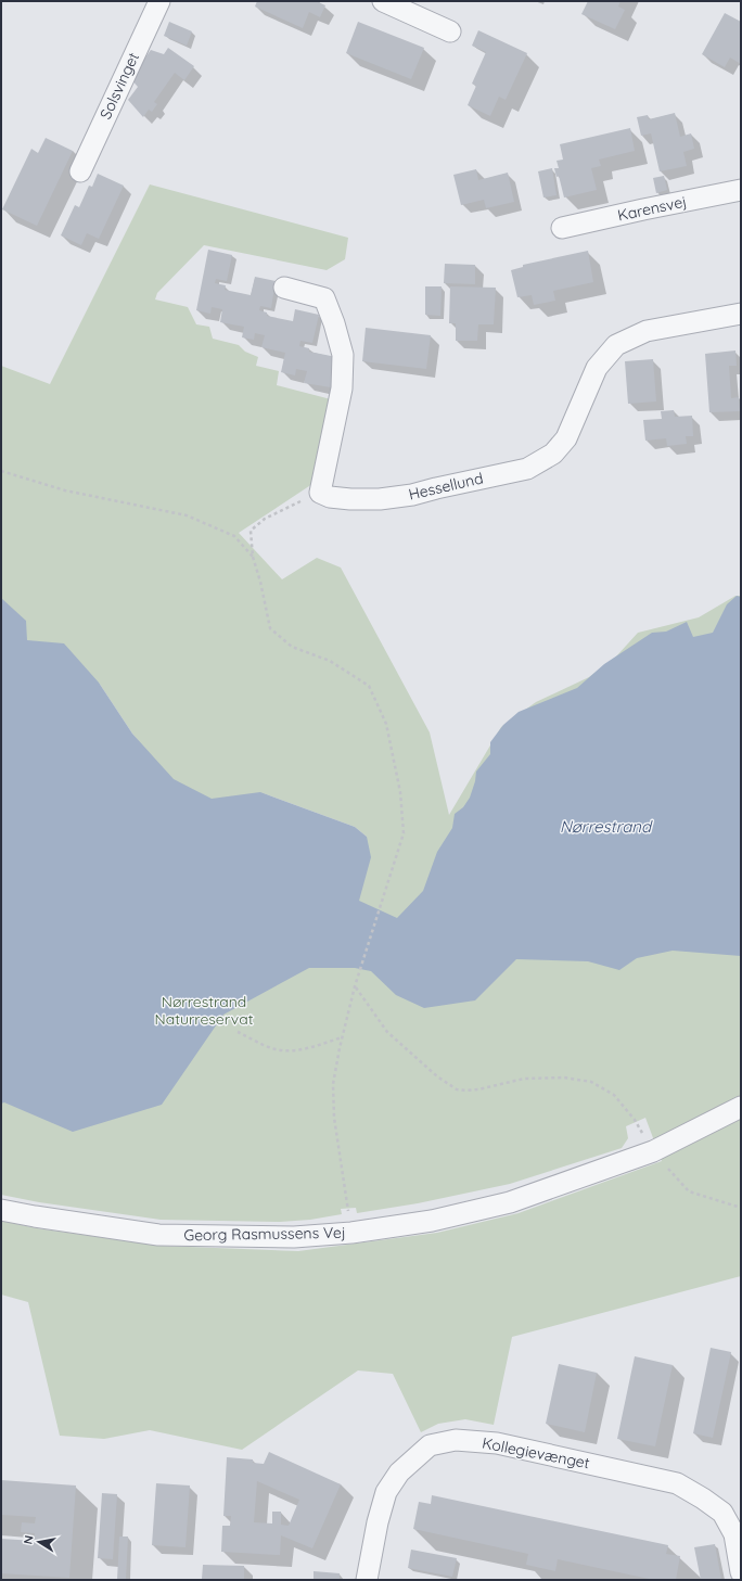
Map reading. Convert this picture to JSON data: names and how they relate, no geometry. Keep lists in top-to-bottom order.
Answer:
{
  "streets": {
    "street": [
      "Solsvinget",
      "Karensvej",
      "Hessellund",
      "Georg Rasmussens Vej",
      "Kollegievænget"
    ]
  },
  "water": ["Nørrestrand"],
  "parks": ["Nørrestrand Naturreservat"],
  "north": "left"
}
